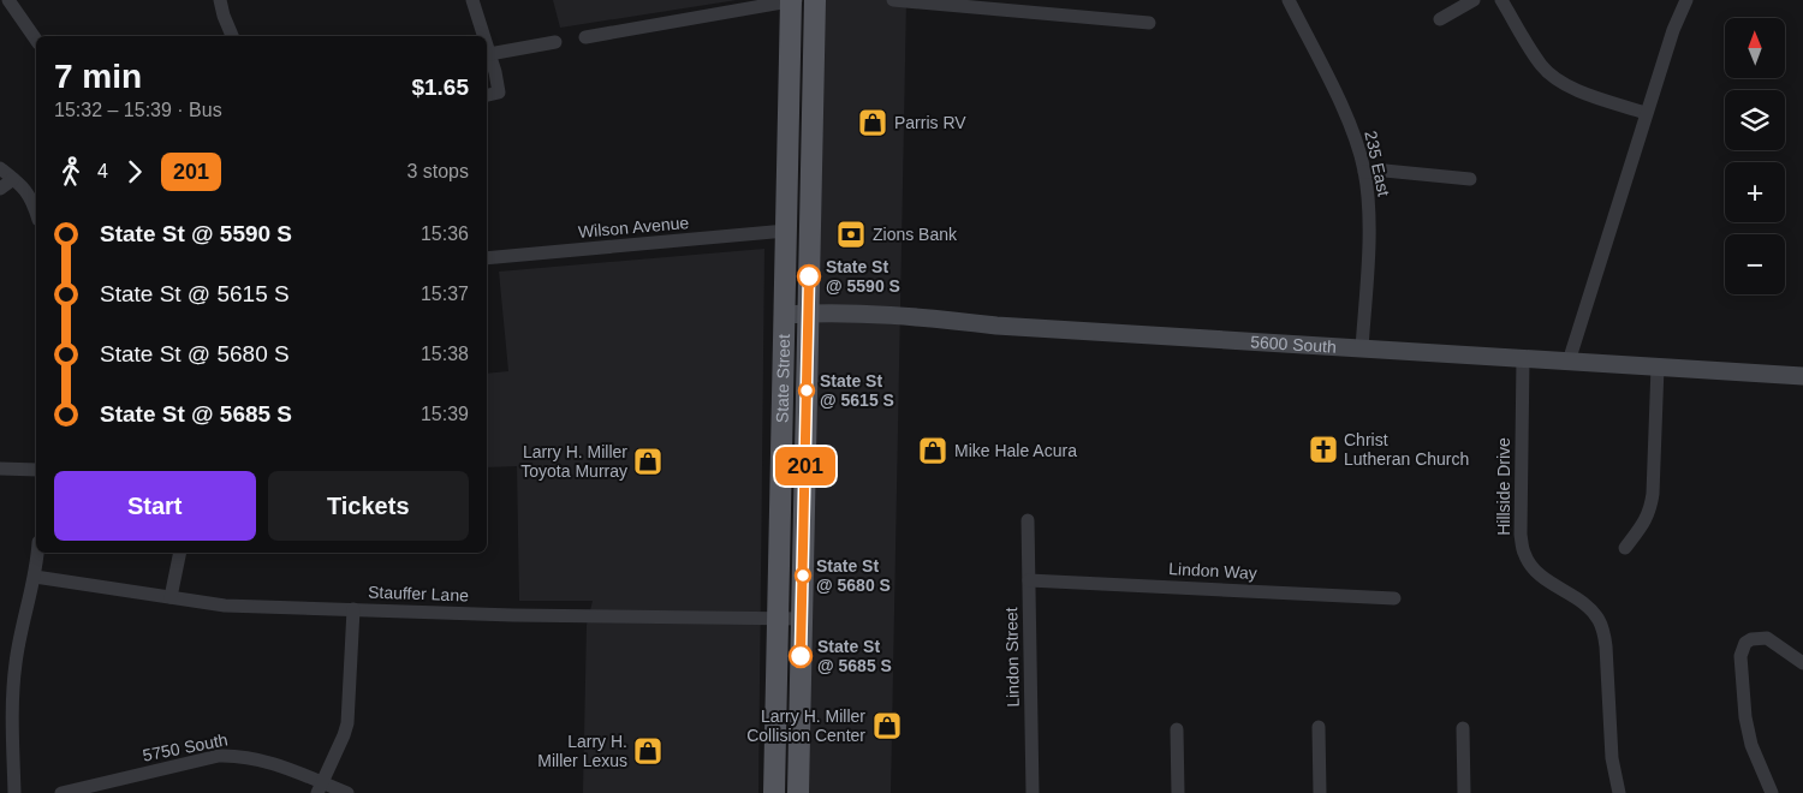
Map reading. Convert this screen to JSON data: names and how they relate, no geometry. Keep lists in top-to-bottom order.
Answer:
{
  "streets": {
    "main road": ["State Street"],
    "street": [
      "235 East",
      "Wilson Avenue",
      "5600 South",
      "Hillside Drive",
      "Lindon Way",
      "Stauffer Lane",
      "Lindon Street",
      "5750 South"
    ]
  },
  "crossings": [
    ["235 East", "5600 South"],
    ["Wilson Avenue", "State Street"],
    ["5600 South", "State Street"],
    ["5600 South", "Hillside Drive"],
    ["State Street", "Stauffer Lane"],
    ["Lindon Way", "Lindon Street"]
  ],
  "places": {
    "shop": [
      "Parris RV",
      "Mike Hale Acura",
      "Larry H. Miller Toyota Murray",
      "Larry H. Miller Collision Center",
      "Larry H. Miller Lexus"
    ],
    "bank": ["Zions Bank"],
    "other": [
      "State St @ 5590 S",
      "State St @ 5615 S",
      "State St @ 5680 S",
      "State St @ 5685 S"
    ],
    "church": ["Christ Lutheran Church"]
  },
  "lines": ["bus line 201"],
  "north": "top",
  "page": {
    "on_map": "201",
    "map_buttons": ["+", "−"],
    "heading": ["7 min", "15:32 – 15:39 · Bus", "$1.65"],
    "legs": ["4", "201", "3 stops"],
    "list": [
      {
        "name": "State St @ 5590 S",
        "value": "15:36"
      },
      {
        "name": "State St @ 5615 S",
        "value": "15:37"
      },
      {
        "name": "State St @ 5680 S",
        "value": "15:38"
      },
      {
        "name": "State St @ 5685 S",
        "value": "15:39"
      }
    ],
    "buttons": ["Start", "Tickets"]
  }
}
